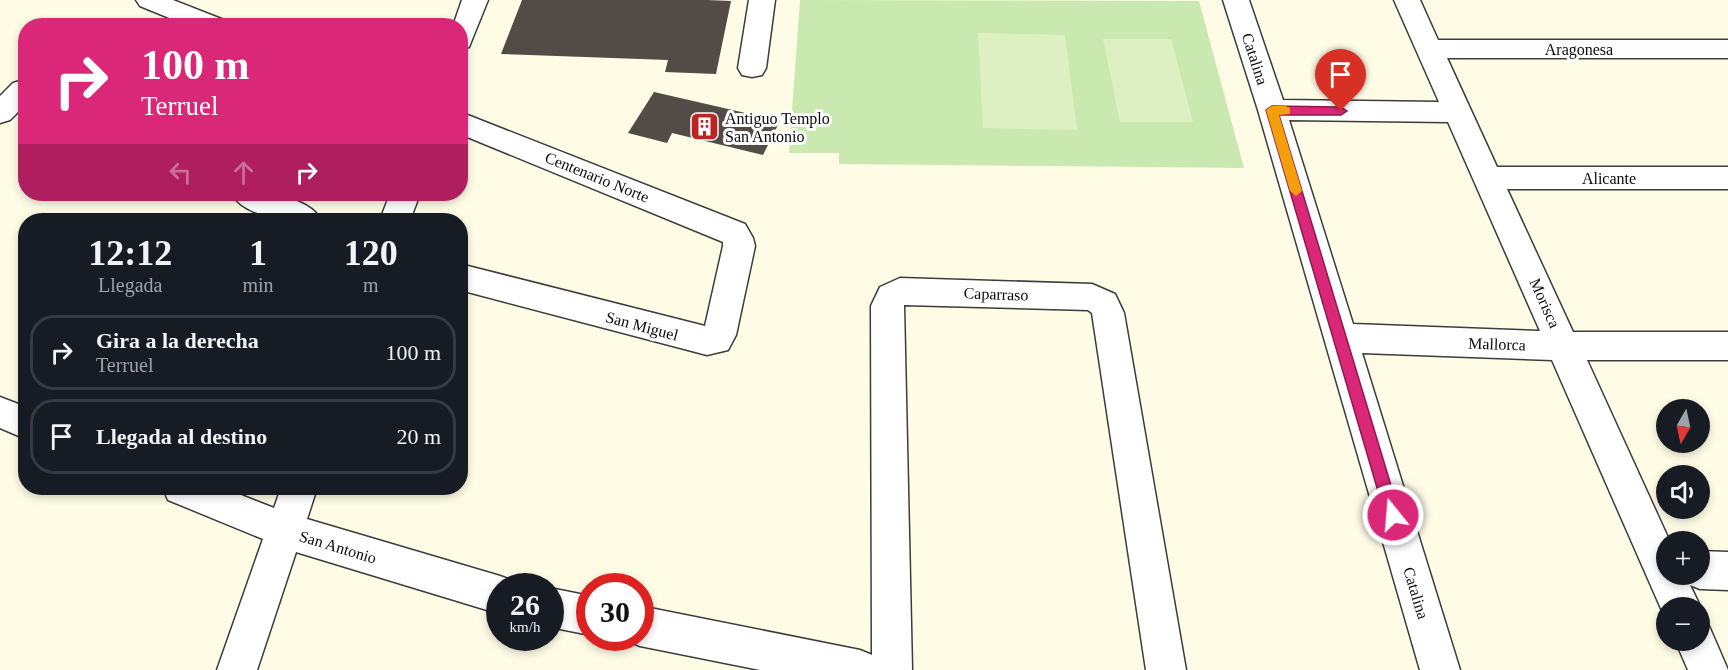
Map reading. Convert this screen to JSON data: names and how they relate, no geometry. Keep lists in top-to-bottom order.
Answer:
{
  "streets": {
    "street": [
      "Aragonesa",
      "Catalina",
      "Centenario Norte",
      "Alicante",
      "Caparraso",
      "Morisca",
      "San Miguel",
      "Mallorca",
      "San Antonio"
    ]
  },
  "crossings": [
    ["Aragonesa", "Morisca"],
    ["Catalina", "Mallorca"],
    ["Centenario Norte", "San Miguel"],
    ["Alicante", "Morisca"],
    ["Morisca", "Mallorca"]
  ],
  "places": {
    "building": ["Antiguo Templo San Antonio"]
  },
  "north": "bottom",
  "page": {
    "turn": ["100 m", "Terruel"],
    "eta": [
      "12:12",
      "Llegada",
      "1",
      "min",
      "120",
      "m"
    ],
    "list": [
      {
        "name": "Gira a la derecha",
        "note": "Terruel",
        "value": "100 m"
      },
      {
        "name": "Llegada al destino",
        "value": "20 m"
      }
    ],
    "map_buttons": ["+", "−"],
    "speed": "26 km/h",
    "limit": "30"
  }
}
